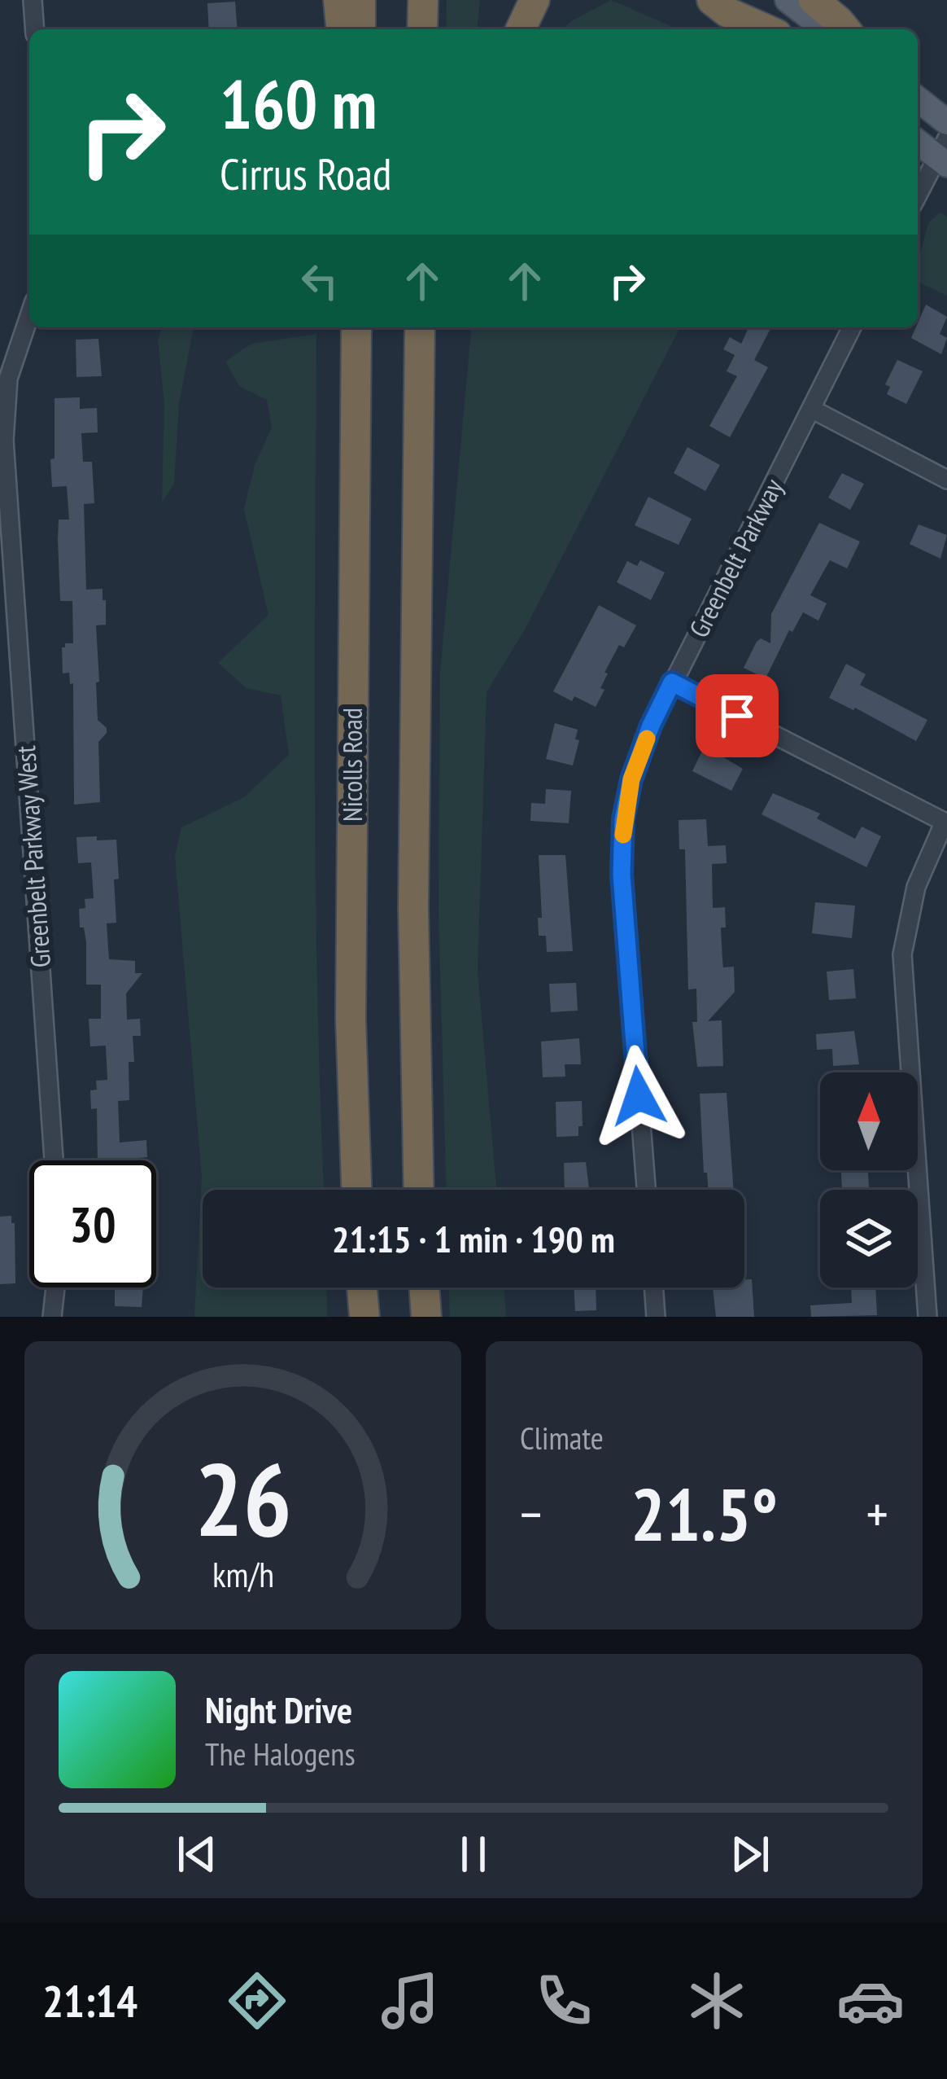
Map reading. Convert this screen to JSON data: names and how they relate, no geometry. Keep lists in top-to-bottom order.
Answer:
{
  "streets": {
    "highway": ["Nicolls Road"],
    "street": ["Greenbelt Parkway", "Greenbelt Parkway West"]
  },
  "north": "top",
  "page": {
    "turn": ["160 m", "Cirrus Road"],
    "limit": "30",
    "trip": "21:15 · 1 min · 190 m",
    "tile": "Climate",
    "heat": ["−", "21.5°", "+"],
    "song": ["Night Drive", "The Halogens"],
    "tabs": "21:14",
    "gauge": ["26", "km/h"]
  }
}
